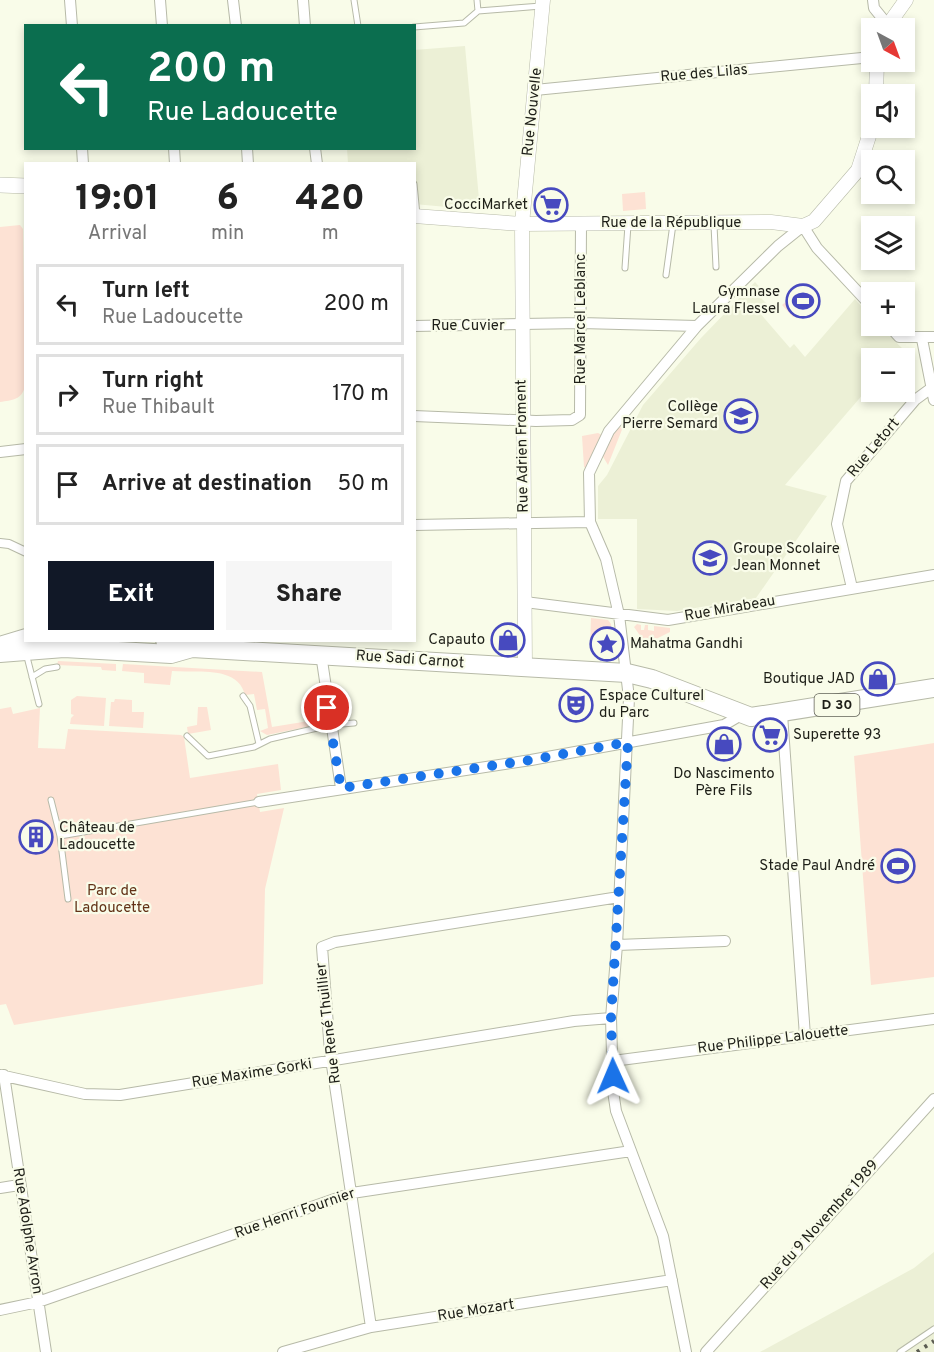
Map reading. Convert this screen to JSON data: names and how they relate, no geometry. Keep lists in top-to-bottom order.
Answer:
{
  "streets": {
    "main road": ["Rue Sadi Carnot", "D 30"],
    "street": [
      "Rue des Lilas",
      "Rue Nouvelle",
      "Rue de la République",
      "Rue Marcel Leblanc",
      "Rue Cuvier",
      "Rue Adrien Froment",
      "Rue Letort",
      "Rue Mirabeau",
      "Rue René Thuillier",
      "Rue Philippe Lalouette",
      "Rue Maxime Gorki",
      "Rue Henri Fournier",
      "Rue du 9 Novembre 1989",
      "Rue Adolphe Avron",
      "Rue Mozart"
    ]
  },
  "crossings": [
    ["Rue des Lilas", "Rue Nouvelle"],
    ["Rue Nouvelle", "Rue de la République"],
    ["Rue Nouvelle", "Rue Adrien Froment"],
    ["Rue de la République", "Rue Marcel Leblanc"],
    ["Rue de la République", "Rue Adrien Froment"],
    ["Rue Marcel Leblanc", "Rue Cuvier"],
    ["Rue Marcel Leblanc", "Rue Adrien Froment"],
    ["Rue Cuvier", "Rue Adrien Froment"],
    ["Rue Adrien Froment", "Rue Mirabeau"],
    ["Rue Adrien Froment", "Rue Sadi Carnot"],
    ["Rue Letort", "Rue Mirabeau"],
    ["Rue Sadi Carnot", "D 30"],
    ["Rue René Thuillier", "Rue Maxime Gorki"],
    ["Rue René Thuillier", "Rue Henri Fournier"],
    ["Rue René Thuillier", "Rue Mozart"],
    ["Rue Maxime Gorki", "Rue Adolphe Avron"],
    ["Rue Henri Fournier", "Rue Adolphe Avron"]
  ],
  "parks": ["Parc de Ladoucette"],
  "places": {
    "supermarket": ["CocciMarket", "Superette 93"],
    "sports": ["Gymnase Laura Flessel", "Stade Paul André"],
    "school or university": ["Collège Pierre Semard", "Groupe Scolaire Jean Monnet"],
    "shop": ["Capauto", "Boutique JAD", "Do Nascimento Père Fils"],
    "place": ["Mahatma Gandhi"],
    "theatre": ["Espace Culturel du Parc"],
    "building": ["Château de Ladoucette"]
  },
  "north": "bottom right",
  "page": {
    "map_buttons": ["+", "−"],
    "turn": ["200 m", "Rue Ladoucette"],
    "eta": [
      "19:01",
      "Arrival",
      "6",
      "min",
      "420",
      "m"
    ],
    "list": [
      {
        "name": "Turn left",
        "note": "Rue Ladoucette",
        "value": "200 m"
      },
      {
        "name": "Turn right",
        "note": "Rue Thibault",
        "value": "170 m"
      },
      {
        "name": "Arrive at destination",
        "value": "50 m"
      }
    ],
    "buttons": ["Exit", "Share"]
  }
}
